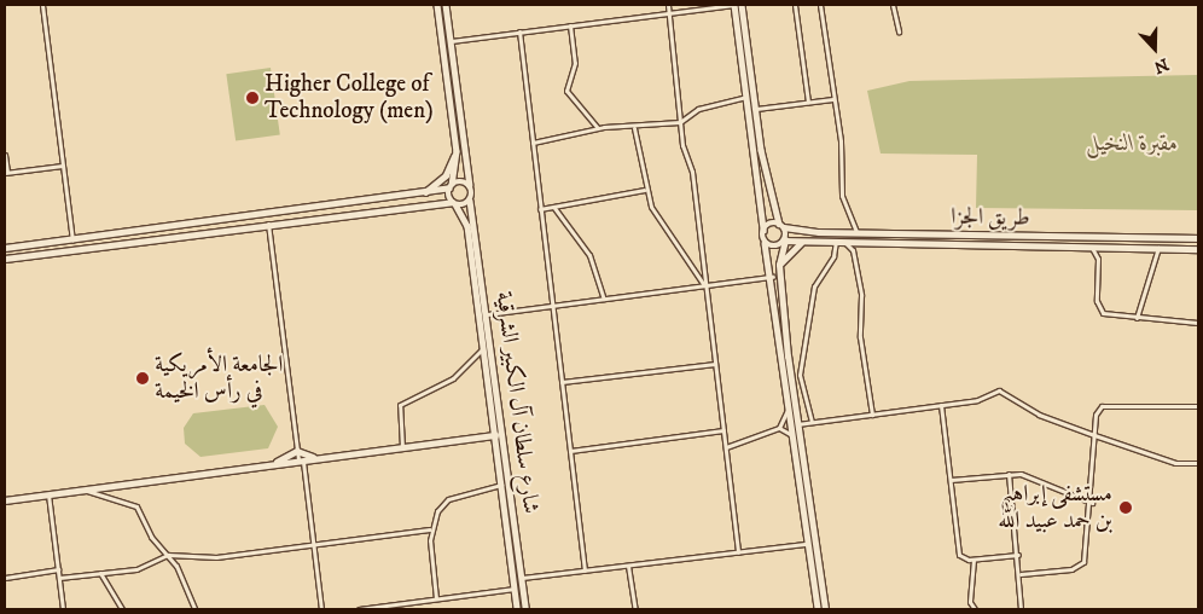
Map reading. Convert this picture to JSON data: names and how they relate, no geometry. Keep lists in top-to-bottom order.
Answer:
{
  "streets": {
    "main road": ["طريق الجزا", "شارع سلطان آل الكبير الشرقية"]
  },
  "parks": ["مقبرة النخيل"],
  "places": ["Higher College of Technology (men)", "الجامعة الأمريكية في رأس الخيمة", "مستشفى إبراهيم بن حمد عبيد الله"],
  "north": "bottom"
}
